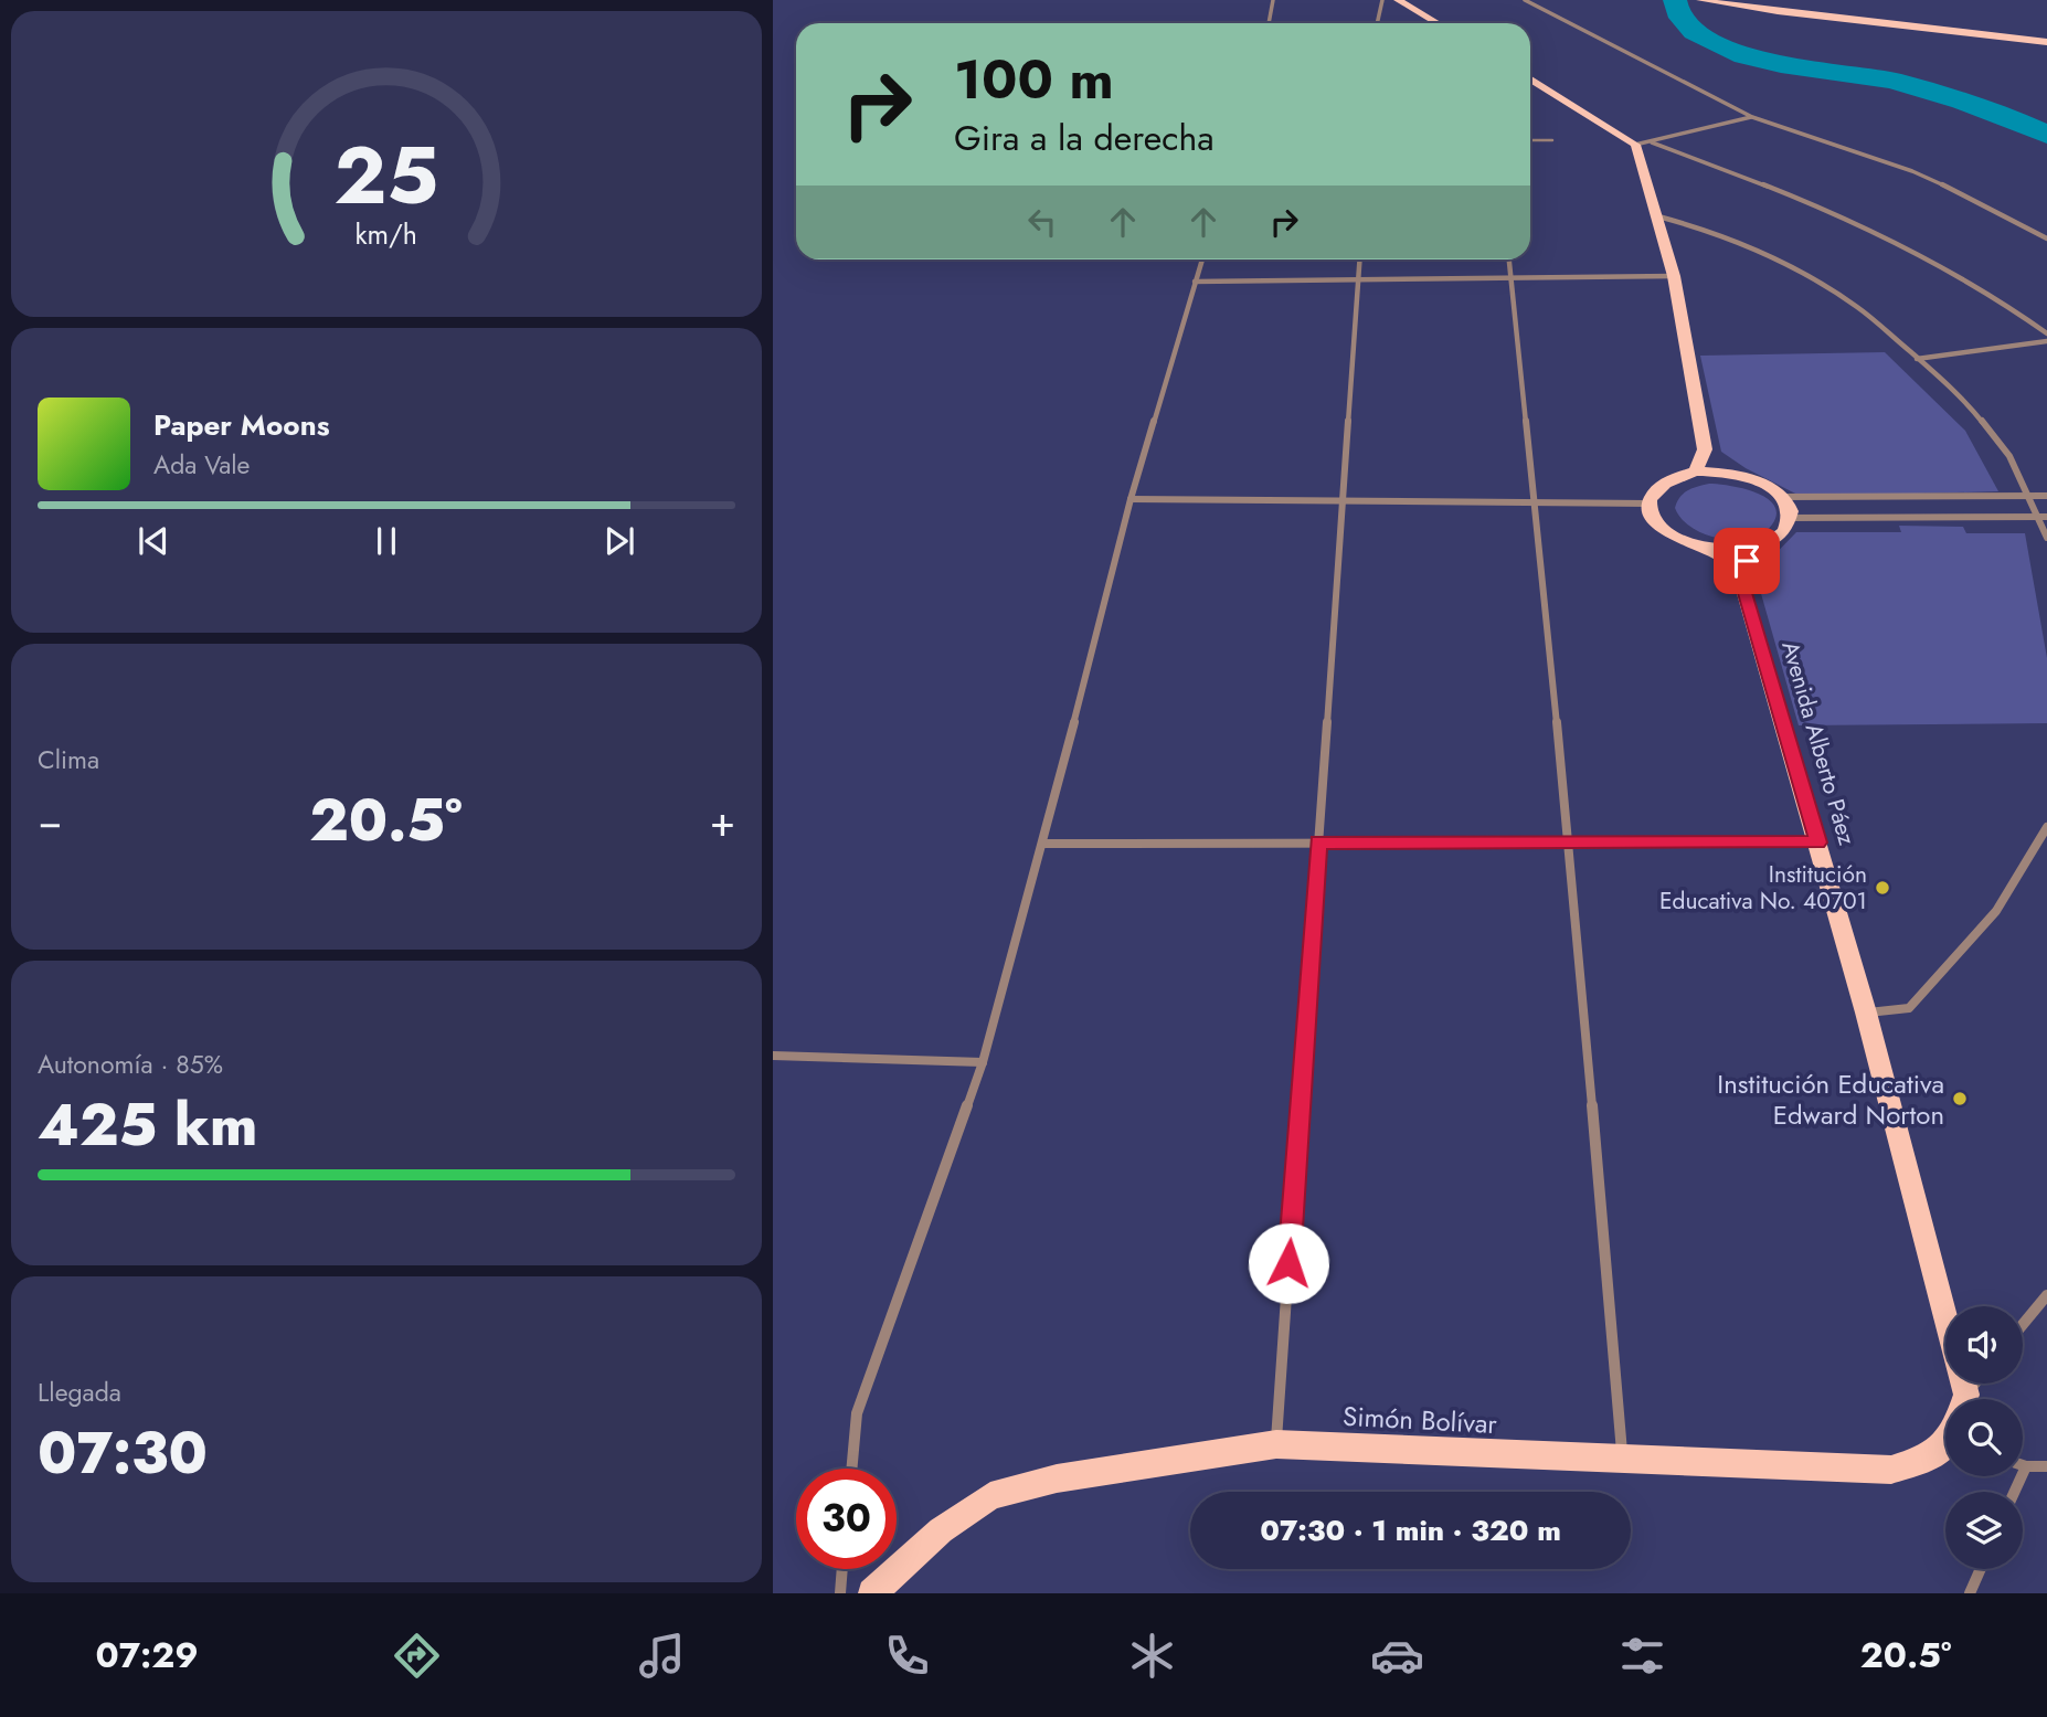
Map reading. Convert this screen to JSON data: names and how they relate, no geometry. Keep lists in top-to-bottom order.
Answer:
{
  "streets": {
    "main road": ["Avenida Alberto Páez", "Simón Bolívar"]
  },
  "places": ["Institución Educativa No. 40701", "Institución Educativa Edward Norton"],
  "page": {
    "turn": ["100 m", "Gira a la derecha"],
    "song": ["Paper Moons", "Ada Vale"],
    "tile": [
      "Clima",
      ["Autonomía · 85%", "425 km"],
      ["Llegada", "07:30"]
    ],
    "heat": ["−", "20.5°", "+"],
    "limit": "30",
    "trip": "07:30 · 1 min · 320 m",
    "tabs": ["07:29", "20.5°"],
    "gauge": ["25", "km/h"]
  }
}
